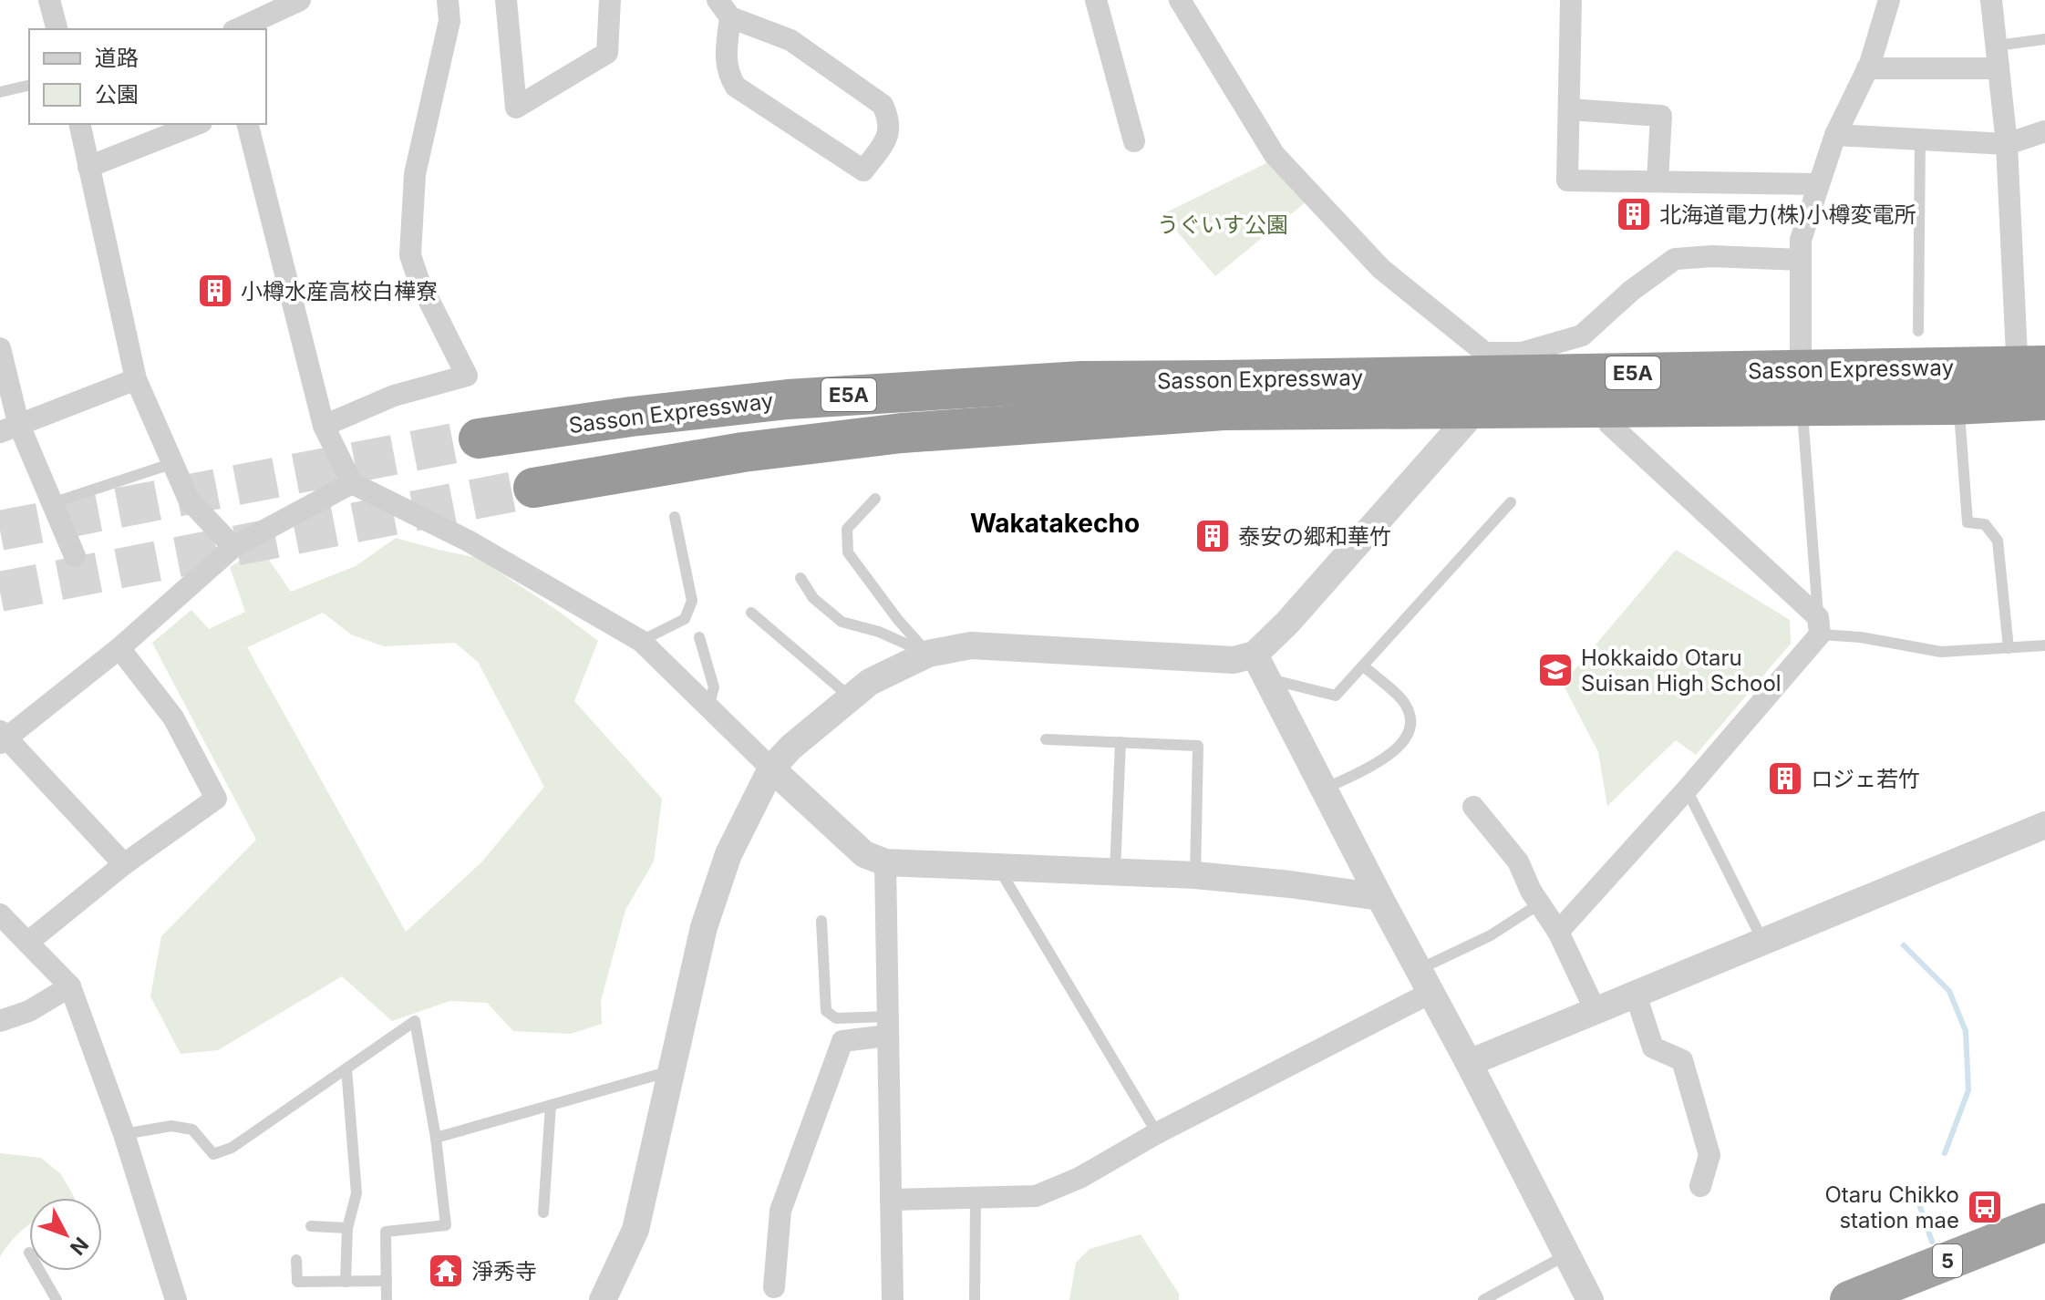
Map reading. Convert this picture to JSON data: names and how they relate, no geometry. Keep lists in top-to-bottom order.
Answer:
{
  "streets": {
    "highway": ["Sasson Expressway", "E5A", "5"]
  },
  "districts": ["Wakatakecho"],
  "parks": ["うぐいす公園"],
  "places": {
    "building": [
      "北海道電力(株)小樽変電所",
      "小樽水産高校白樺寮",
      "泰安の郷和華竹",
      "ロジェ若竹"
    ],
    "school or university": ["Hokkaido Otaru Suisan High School"],
    "bus stop": ["Otaru Chikko station mae"],
    "temple": ["淨秀寺"]
  },
  "legend": ["道路", "公園"],
  "north": "bottom right"
}
